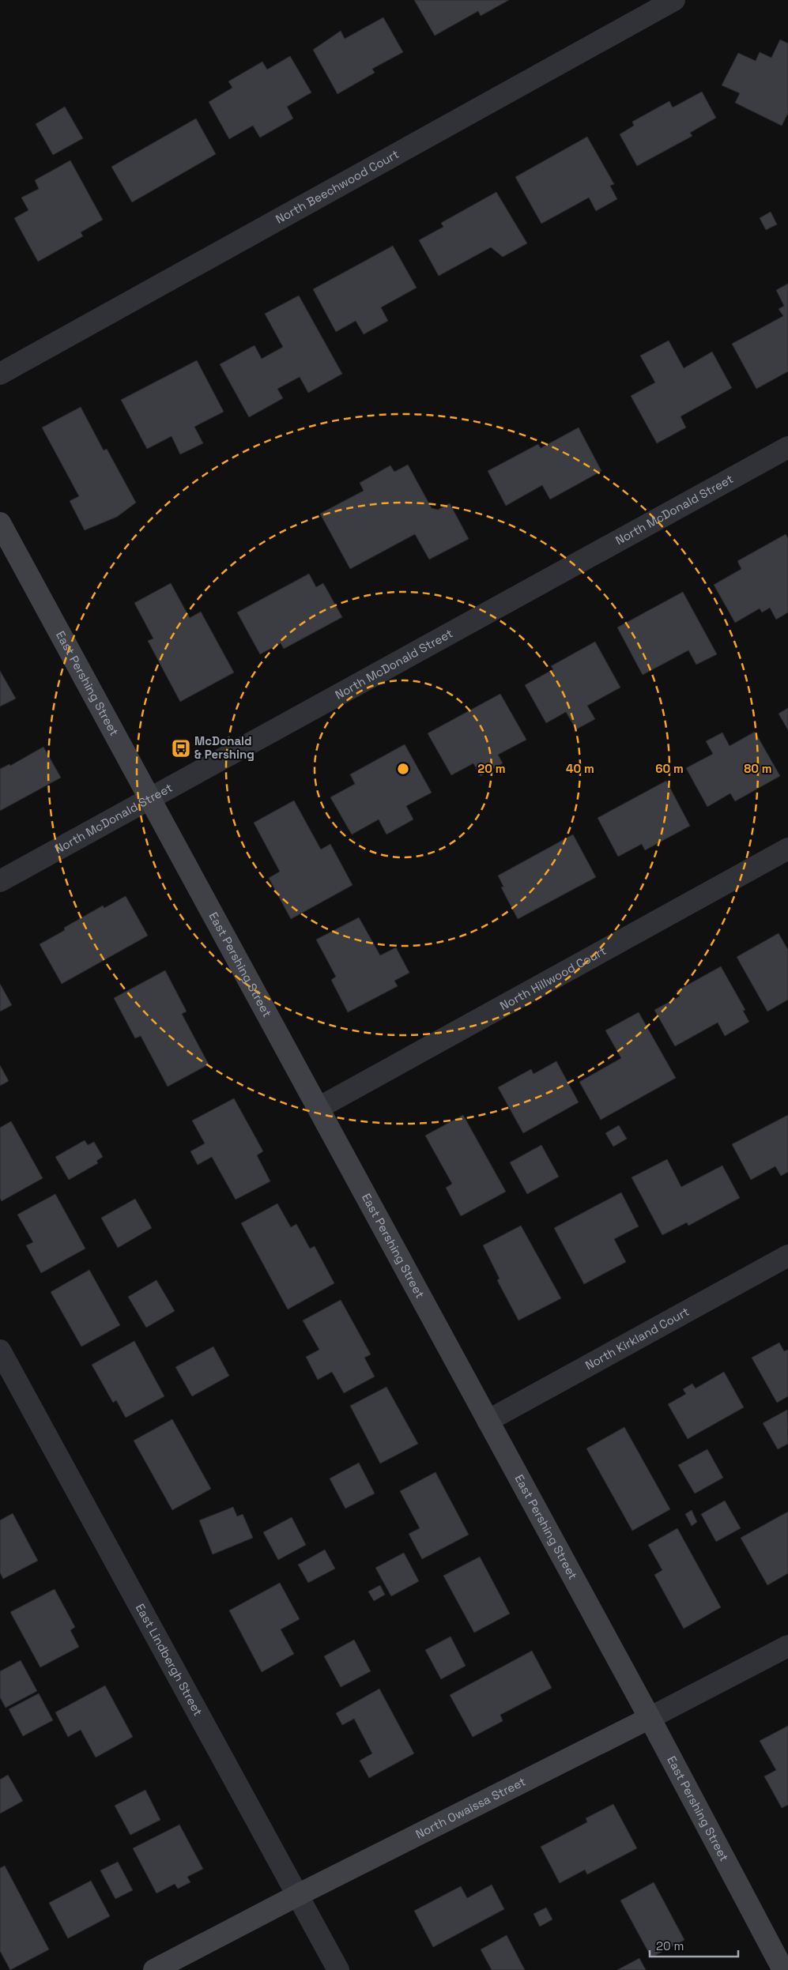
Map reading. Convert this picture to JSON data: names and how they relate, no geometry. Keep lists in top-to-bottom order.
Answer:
{
  "streets": {
    "street": [
      "North Beechwood Court",
      "North McDonald Street",
      "East Pershing Street",
      "North Hillwood Court",
      "North Kirkland Court",
      "East Lindbergh Street",
      "North Owaissa Street"
    ]
  },
  "crossings": [
    ["North McDonald Street", "East Pershing Street"],
    ["East Pershing Street", "North Hillwood Court"],
    ["East Pershing Street", "North Kirkland Court"],
    ["East Pershing Street", "North Owaissa Street"],
    ["East Lindbergh Street", "North Owaissa Street"]
  ],
  "places": {
    "bus stop": ["McDonald & Pershing"]
  },
  "scale_bar": "20 m",
  "rings": [
    "20 m",
    "40 m",
    "60 m",
    "80 m"
  ]
}
